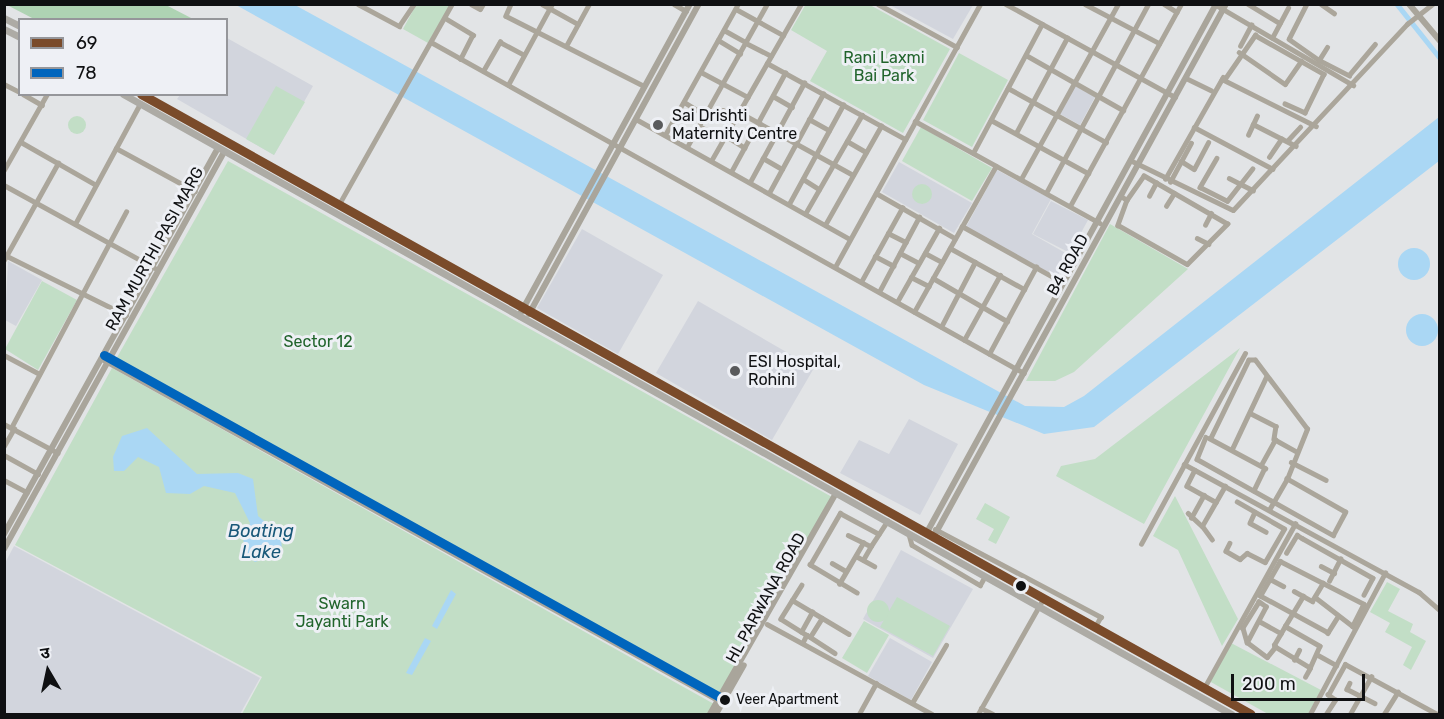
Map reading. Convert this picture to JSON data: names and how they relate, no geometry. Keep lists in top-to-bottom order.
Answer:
{
  "streets": {
    "street": ["RAM MURTHI PASI MARG", "B4 ROAD", "HL PARWANA ROAD"]
  },
  "water": ["Boating Lake"],
  "parks": ["Rani Laxmi Bai Park", "Sector 12", "Swarn Jayanti Park"],
  "places": ["Sai Drishti Maternity Centre", "ESI Hospital, Rohini", "Veer Apartment"],
  "lines": ["transit line 69", "transit line 78"],
  "legend": ["69", "78"],
  "scale_bar": "200 m",
  "north": "top"
}
